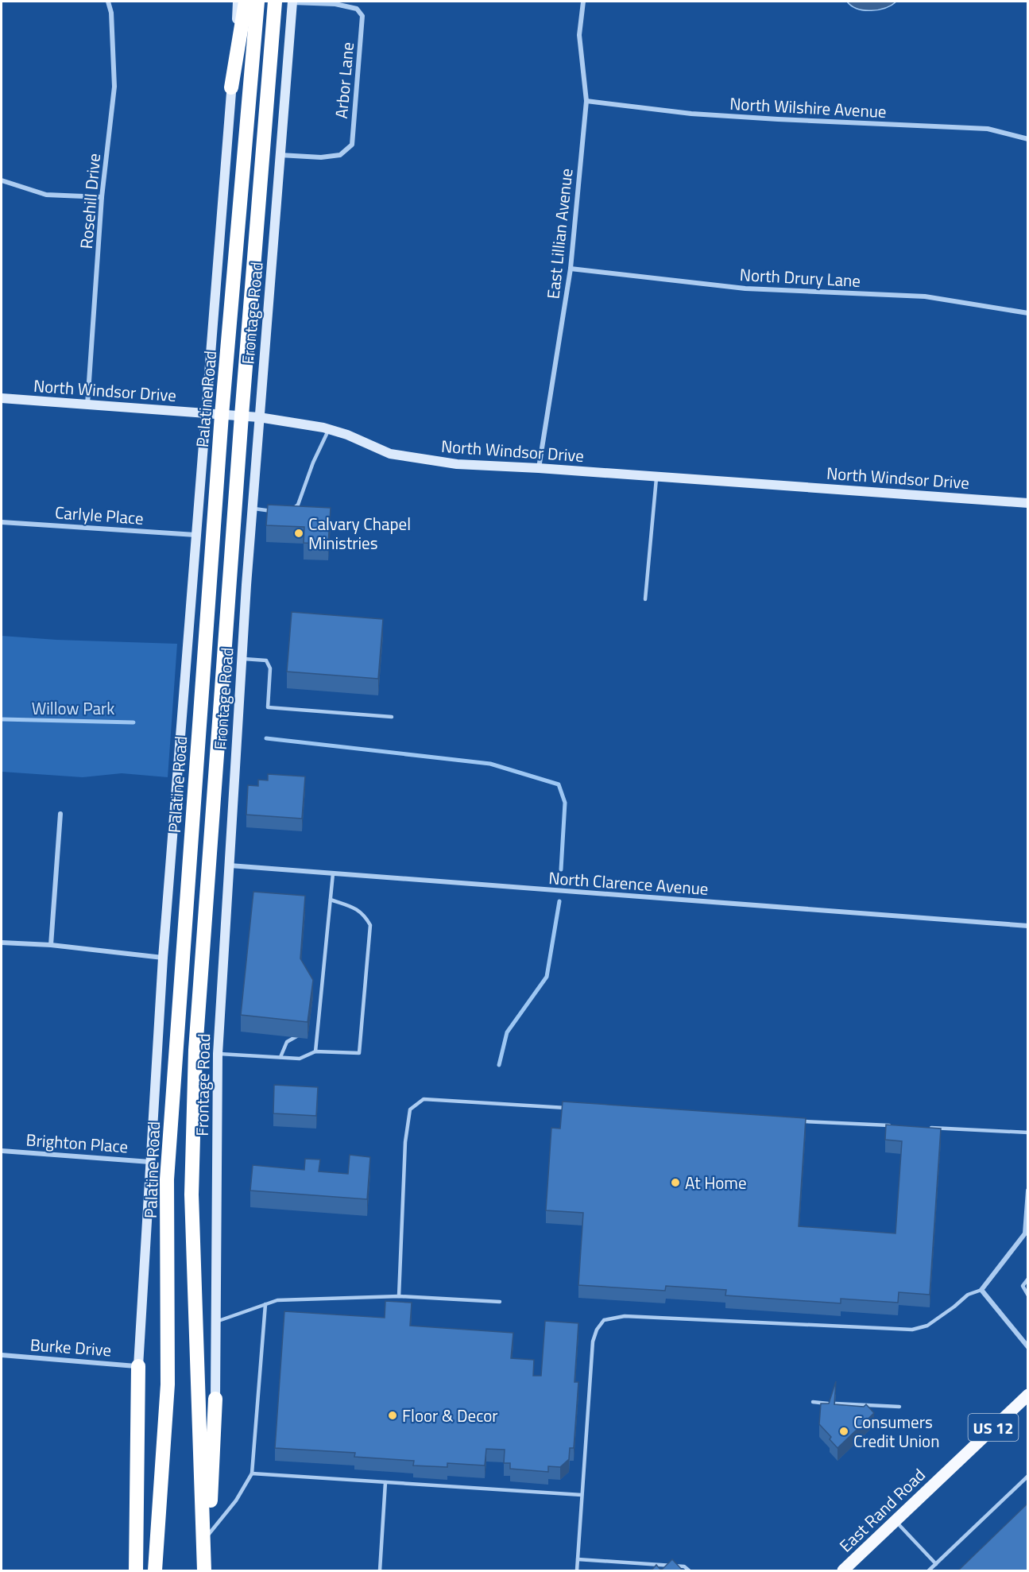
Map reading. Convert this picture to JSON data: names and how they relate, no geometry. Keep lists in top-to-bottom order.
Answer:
{
  "streets": {
    "highway": ["Palatine Road"],
    "main road": ["US 12", "East Rand Road"],
    "street": [
      "Arbor Lane",
      "North Wilshire Avenue",
      "Rosehill Drive",
      "East Lillian Avenue",
      "North Drury Lane",
      "Frontage Road",
      "North Windsor Drive",
      "Carlyle Place",
      "North Clarence Avenue",
      "Brighton Place",
      "Burke Drive"
    ]
  },
  "crossings": [
    ["Arbor Lane", "Frontage Road"],
    ["North Wilshire Avenue", "East Lillian Avenue"],
    ["Rosehill Drive", "North Windsor Drive"],
    ["East Lillian Avenue", "North Drury Lane"],
    ["East Lillian Avenue", "North Windsor Drive"],
    ["Frontage Road", "North Windsor Drive"],
    ["Frontage Road", "North Clarence Avenue"],
    ["North Windsor Drive", "Palatine Road"]
  ],
  "parks": ["Willow Park"],
  "places": [
    "Calvary Chapel Ministries",
    "At Home",
    "Floor & Decor",
    "Consumers Credit Union"
  ]
}
